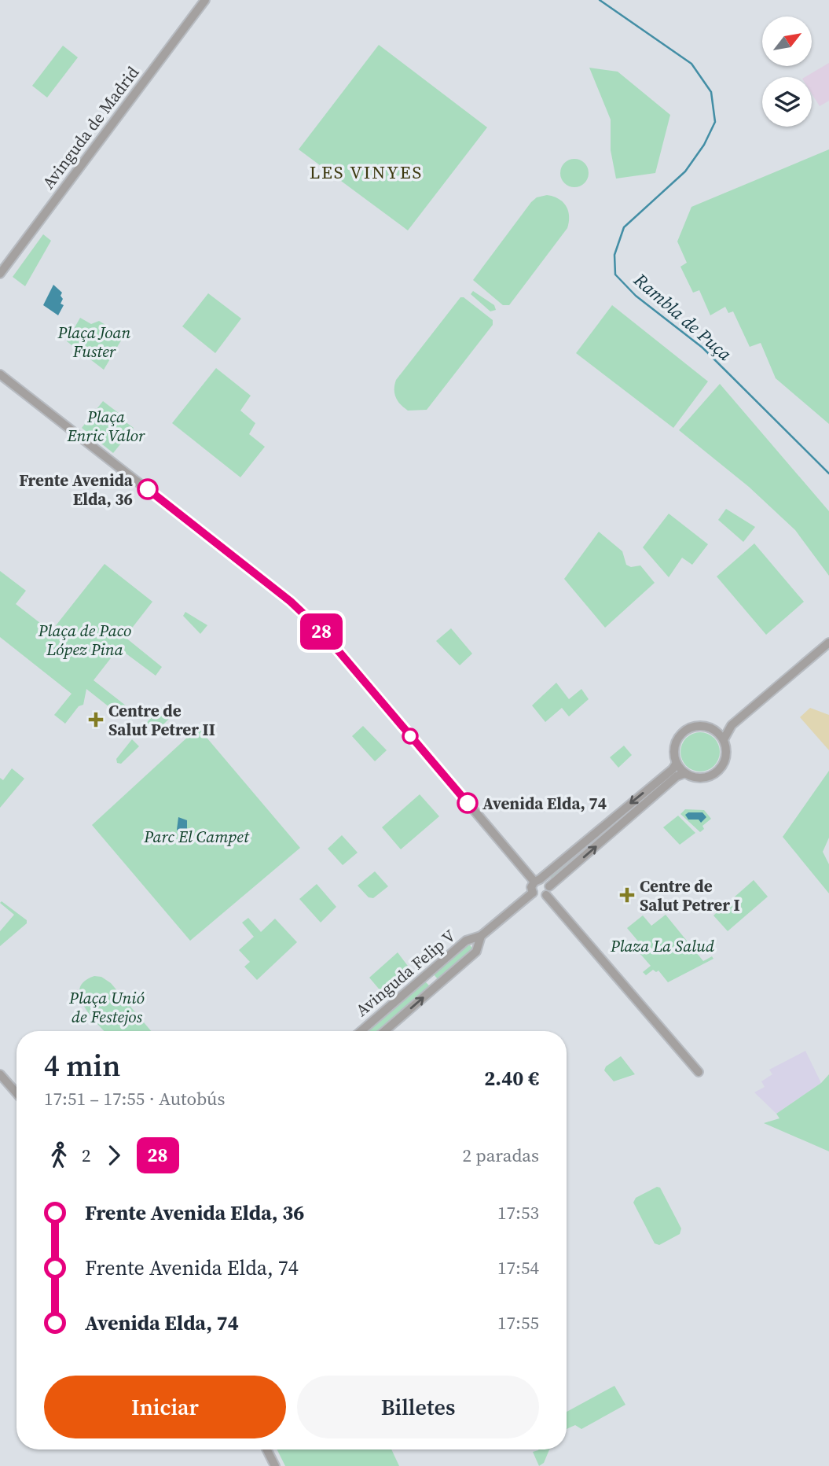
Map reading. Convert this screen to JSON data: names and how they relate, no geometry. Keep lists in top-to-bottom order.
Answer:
{
  "streets": {
    "street": ["Avinguda de Madrid", "Avinguda Felip V"]
  },
  "districts": ["LES VINYES"],
  "water": ["Rambla de Puça"],
  "parks": [
    "Plaça Joan Fuster",
    "Plaça Enric Valor",
    "Plaça de Paco López Pina",
    "Parc El Campet",
    "Plaza La Salud",
    "Plaça Unió de Festejos"
  ],
  "places": {
    "other": ["Frente Avenida Elda, 36", "Avenida Elda, 74"],
    "health": ["Centre de Salut Petrer II", "Centre de Salut Petrer I"]
  },
  "lines": ["bus line 28"],
  "north": "top right",
  "page": {
    "on_map": "28",
    "heading": ["4 min", "17:51 – 17:55 · Autobús", "2.40 €"],
    "legs": ["2", "28", "2 paradas"],
    "list": [
      {
        "name": "Frente Avenida Elda, 36",
        "value": "17:53"
      },
      {
        "name": "Frente Avenida Elda, 74",
        "value": "17:54"
      },
      {
        "name": "Avenida Elda, 74",
        "value": "17:55"
      }
    ],
    "buttons": ["Iniciar", "Billetes"]
  }
}
